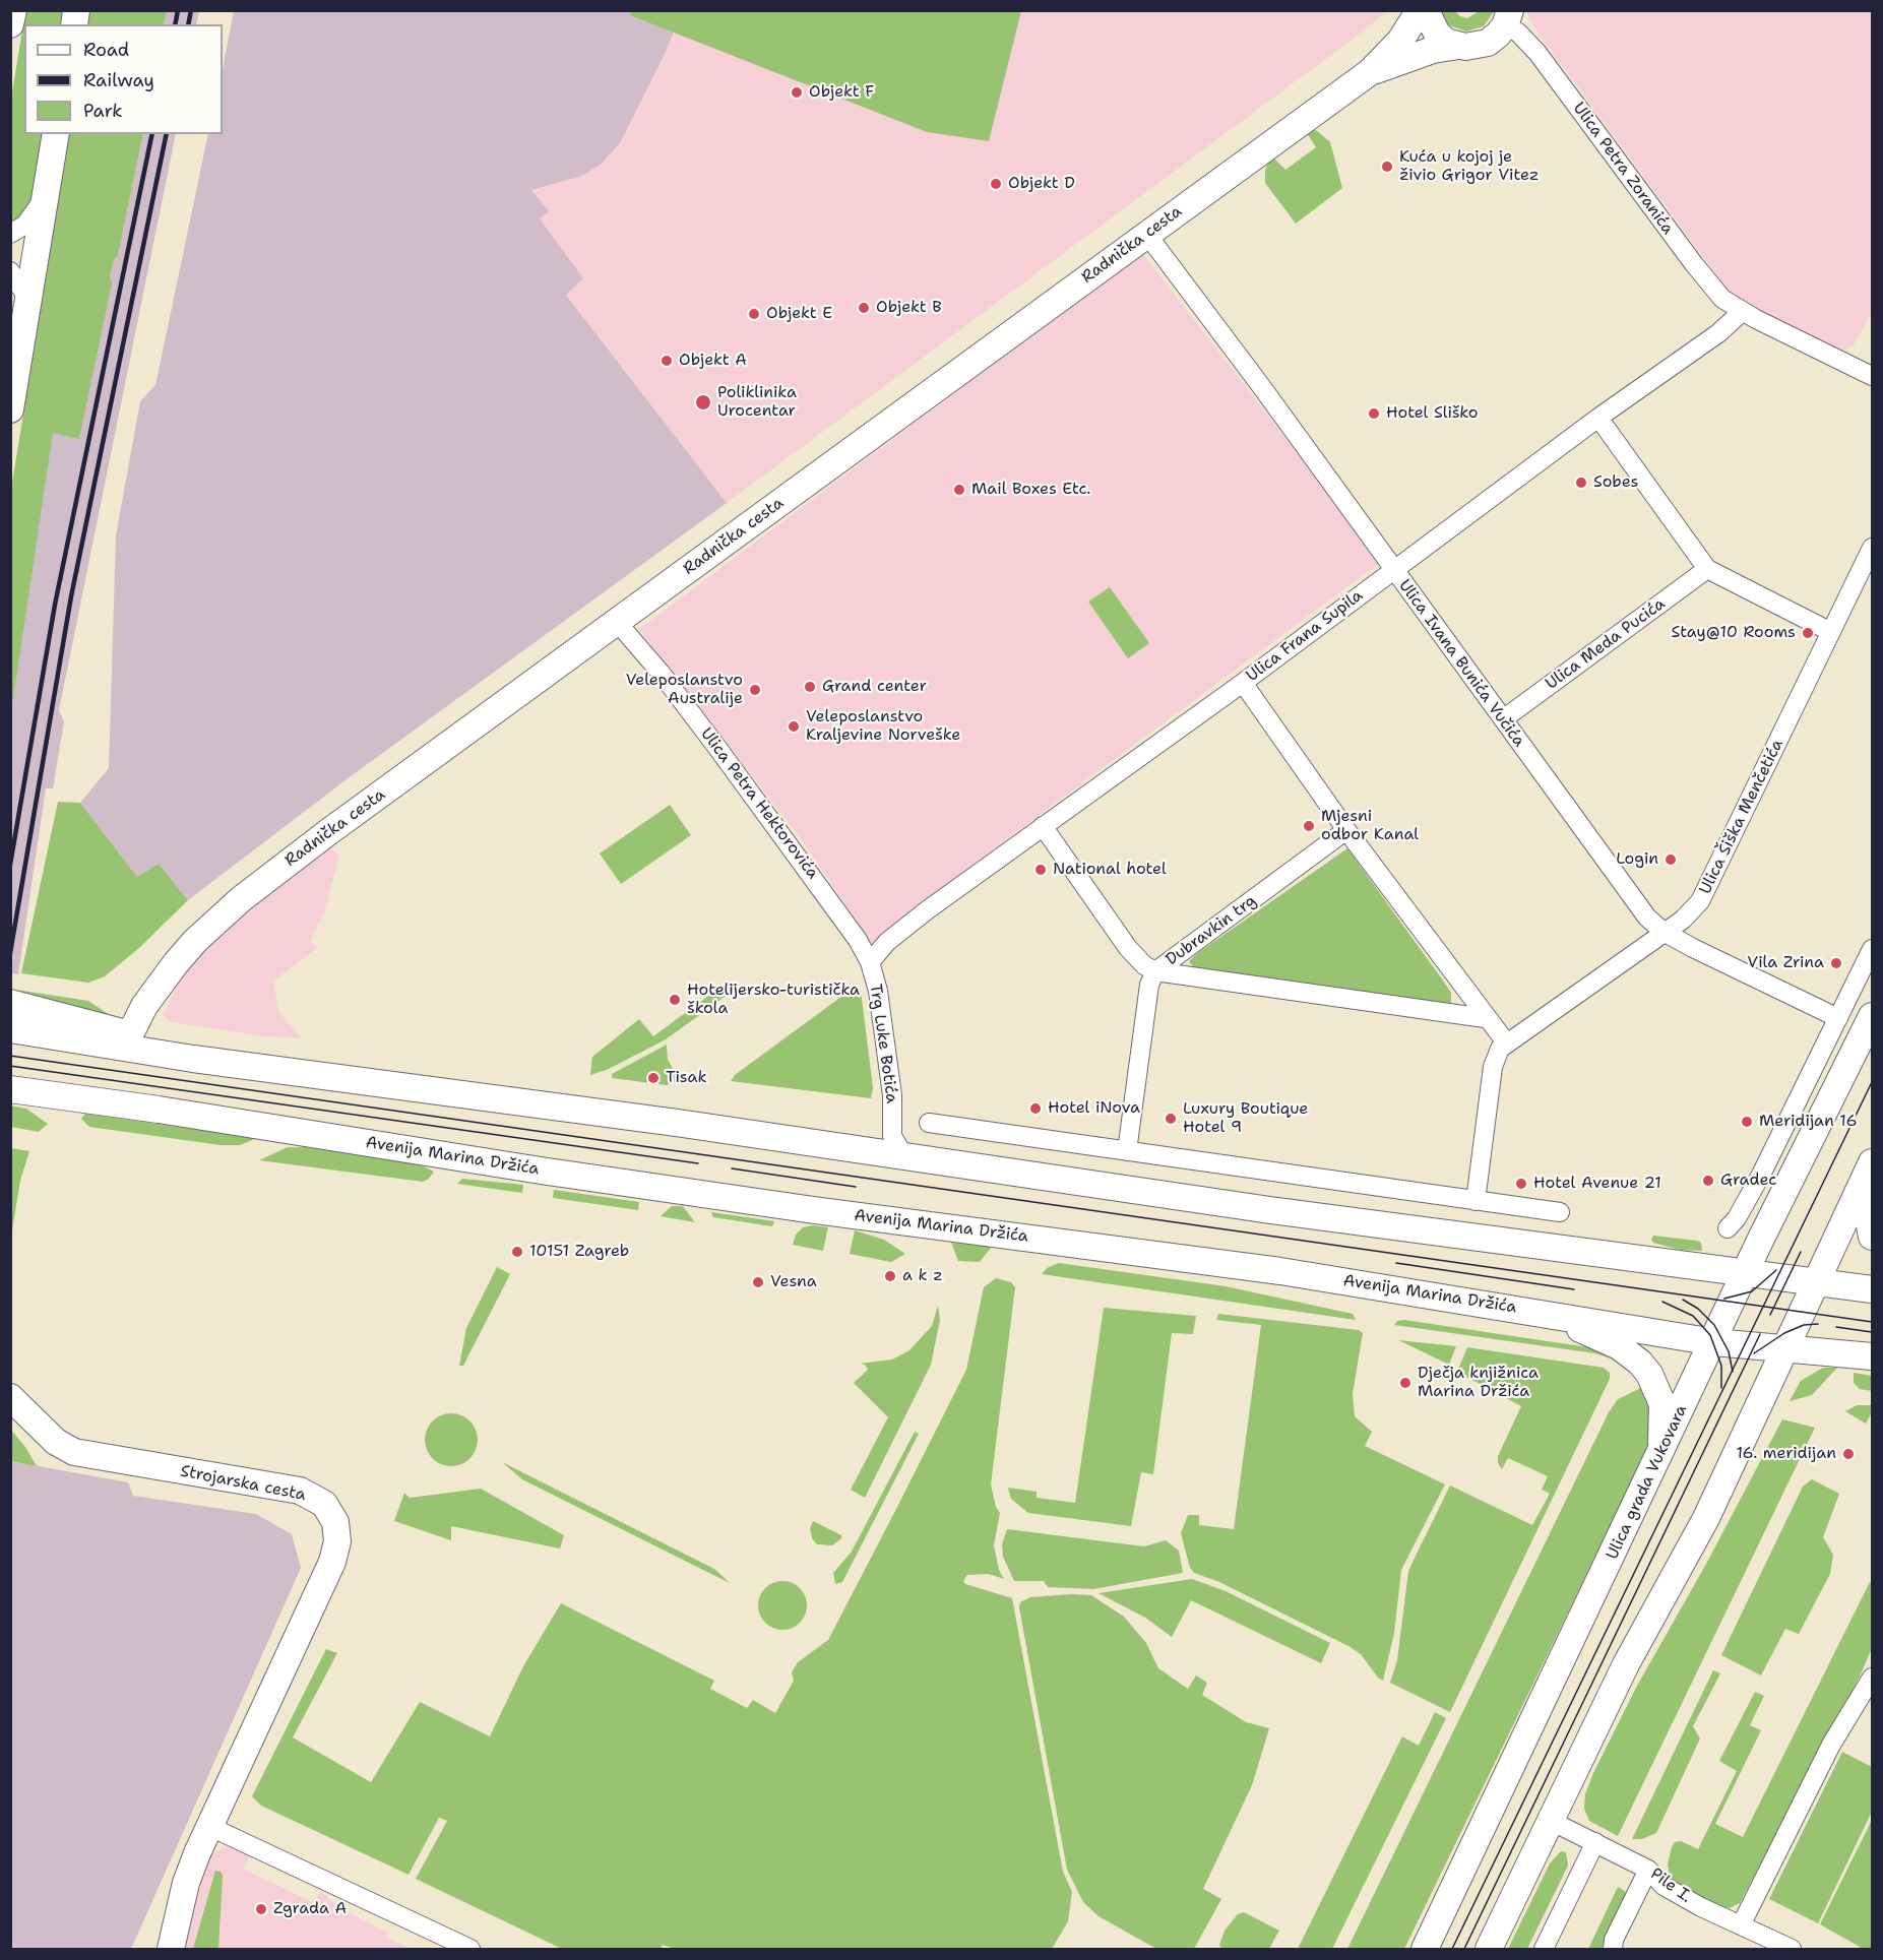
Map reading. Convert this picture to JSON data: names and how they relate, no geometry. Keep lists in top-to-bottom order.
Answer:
{
  "streets": {
    "main road": [
      "Radnička cesta",
      "Avenija Marina Držića",
      "Ulica grada Vukovara",
      "Strojarska cesta"
    ],
    "street": [
      "Ulica Petra Zoranića",
      "Ulica Frana Supila",
      "Ulica Meda Pucića",
      "Ulica Ivana Bunića Vučića",
      "Ulica Petra Hektorovića",
      "Ulica Šiška Menčetića",
      "Dubravkin trg",
      "Trg Luke Botića",
      "Pile I."
    ]
  },
  "crossings": [
    ["Ulica Petra Zoranića", "Radnička cesta"],
    ["Ulica Petra Zoranića", "Ulica Frana Supila"],
    ["Radnička cesta", "Ulica Ivana Bunića Vučića"],
    ["Radnička cesta", "Ulica Petra Hektorovića"],
    ["Ulica Frana Supila", "Ulica Ivana Bunića Vučića"],
    ["Ulica Frana Supila", "Ulica Petra Hektorovića"],
    ["Ulica Frana Supila", "Trg Luke Botića"],
    ["Ulica Meda Pucića", "Ulica Ivana Bunića Vučića"],
    ["Ulica Ivana Bunića Vučića", "Ulica Šiška Menčetića"],
    ["Ulica Petra Hektorovića", "Trg Luke Botića"],
    ["Avenija Marina Držića", "Ulica grada Vukovara"]
  ],
  "places": [
    "Objekt F",
    "Kuća u kojoj je živio Grigor Vitez",
    "Objekt D",
    "Objekt B",
    "Objekt E",
    "Objekt A",
    "Poliklinika Urocentar",
    "Hotel Sliško",
    "Sobes",
    "Mail Boxes Etc.",
    "Stay@10 Rooms",
    "Grand center",
    "Veleposlanstvo Australije",
    "Veleposlanstvo Kraljevine Norveške",
    "Mjesni odbor Kanal",
    "Login",
    "National hotel",
    "Vila Zrina",
    "Hotelijersko-turistička škola",
    "Tisak",
    "Hotel iNova",
    "Luxury Boutique Hotel 9",
    "Meridijan 16",
    "Gradec",
    "Hotel Avenue 21",
    "10151 Zagreb",
    "a k z",
    "Vesna",
    "Dječja knjižnica Marina Držića",
    "16. meridijan",
    "Zgrada A"
  ],
  "legend": ["Road", "Railway", "Park"]
}
